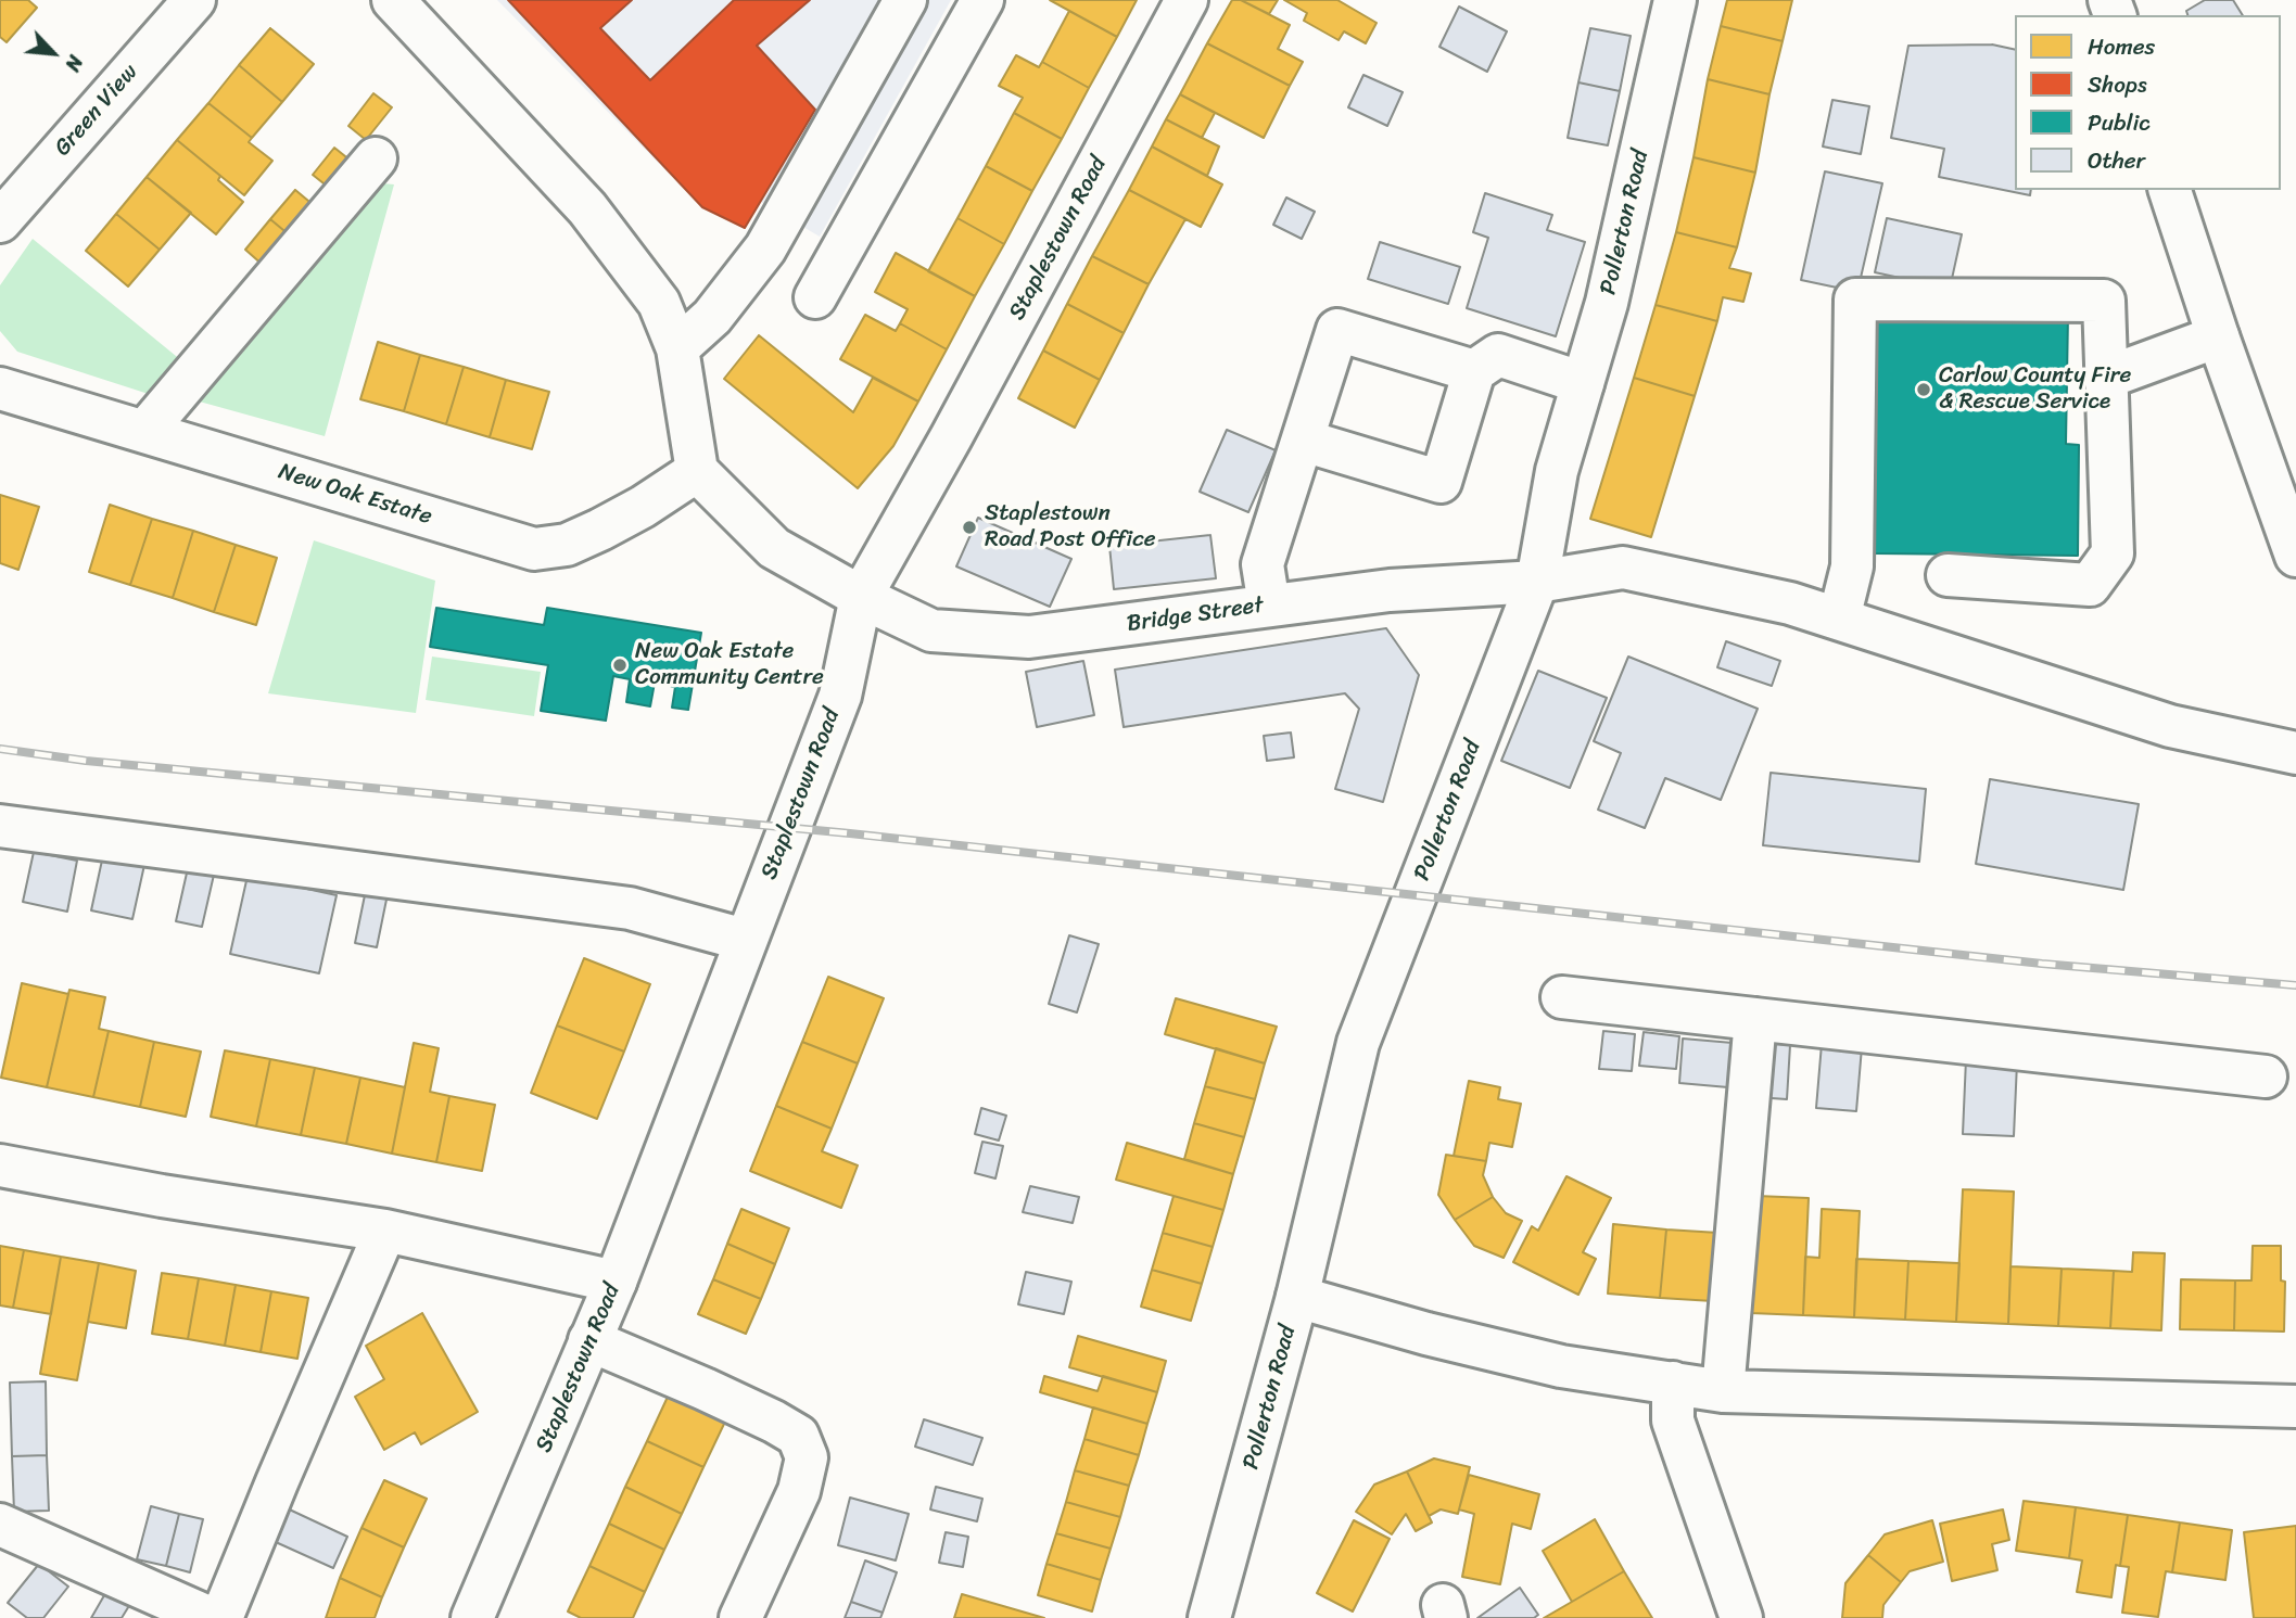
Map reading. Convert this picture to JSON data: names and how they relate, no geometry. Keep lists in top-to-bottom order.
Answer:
{
  "streets": {
    "street": [
      "Green View",
      "Pollerton Road",
      "Staplestown Road",
      "New Oak Estate",
      "Bridge Street"
    ]
  },
  "crossings": [
    ["Pollerton Road", "Bridge Street"],
    ["Staplestown Road", "Bridge Street"],
    ["New Oak Estate", "Bridge Street"]
  ],
  "places": ["Carlow County Fire & Rescue Service", "Staplestown Road Post Office", "New Oak Estate Community Centre"],
  "legend": [
    "Homes",
    "Shops",
    "Public",
    "Other"
  ],
  "north": "bottom right"
}
